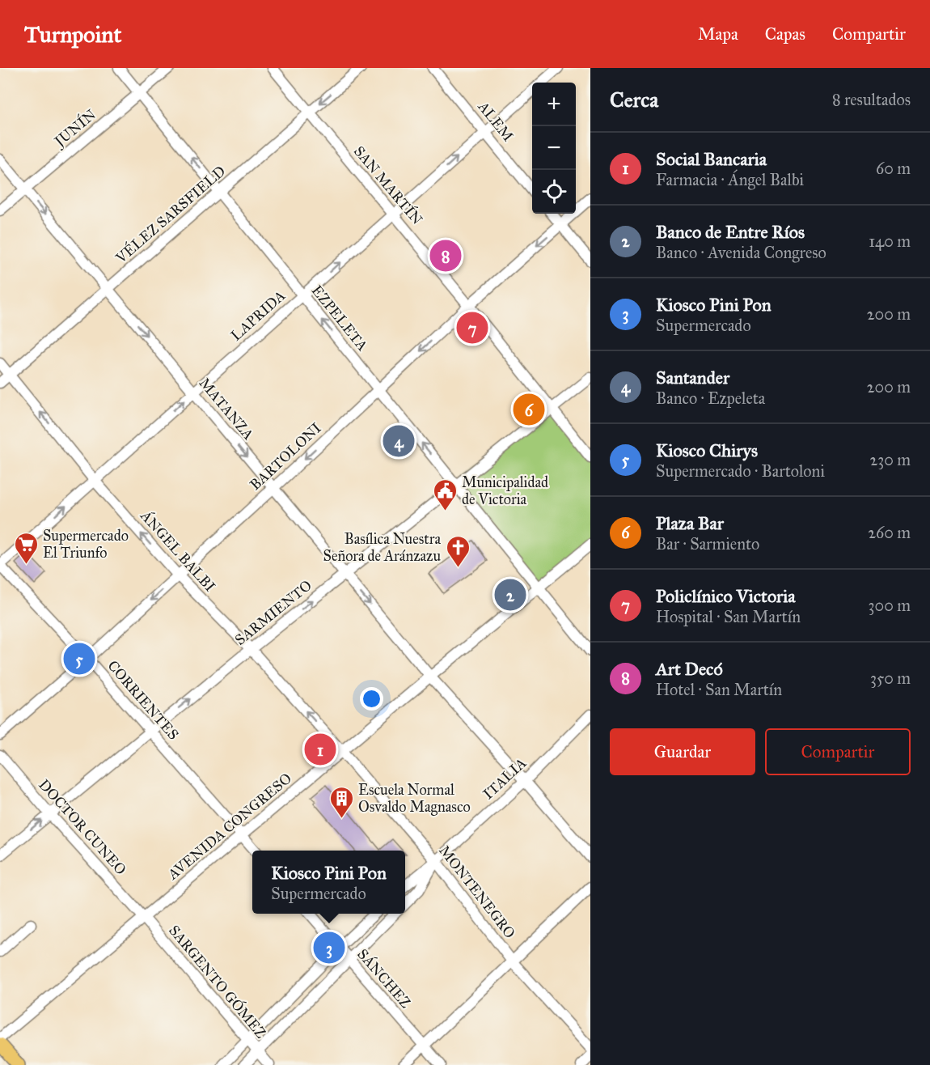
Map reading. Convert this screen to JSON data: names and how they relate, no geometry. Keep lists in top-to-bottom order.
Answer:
{
  "streets": {
    "street": [
      "ALEM",
      "JUNÍN",
      "SAN MARTÍN",
      "VÉLEZ SARSFIELD",
      "LAPRIDA",
      "EZPELETA",
      "MATANZA",
      "BARTOLONI",
      "ÁNGEL BALBI",
      "SARMIENTO",
      "CORRIENTES",
      "ITALIA",
      "AVENIDA CONGRESO",
      "DOCTOR CUNEO",
      "MONTENEGRO",
      "SÁNCHEZ",
      "SARGENTO GÓMEZ"
    ]
  },
  "crossings": [
    ["ALEM", "LAPRIDA"],
    ["JUNÍN", "EZPELETA"],
    ["JUNÍN", "MATANZA"],
    ["SAN MARTÍN", "VÉLEZ SARSFIELD"],
    ["SAN MARTÍN", "LAPRIDA"],
    ["SAN MARTÍN", "BARTOLONI"],
    ["SAN MARTÍN", "SARMIENTO"],
    ["VÉLEZ SARSFIELD", "EZPELETA"],
    ["VÉLEZ SARSFIELD", "MATANZA"],
    ["VÉLEZ SARSFIELD", "ÁNGEL BALBI"],
    ["LAPRIDA", "EZPELETA"],
    ["LAPRIDA", "MATANZA"],
    ["LAPRIDA", "ÁNGEL BALBI"],
    ["LAPRIDA", "CORRIENTES"],
    ["EZPELETA", "BARTOLONI"],
    ["EZPELETA", "SARMIENTO"],
    ["EZPELETA", "AVENIDA CONGRESO"],
    ["MATANZA", "BARTOLONI"],
    ["MATANZA", "SARMIENTO"],
    ["MATANZA", "ITALIA"],
    ["MATANZA", "AVENIDA CONGRESO"],
    ["BARTOLONI", "ÁNGEL BALBI"],
    ["BARTOLONI", "CORRIENTES"],
    ["ÁNGEL BALBI", "SARMIENTO"],
    ["ÁNGEL BALBI", "AVENIDA CONGRESO"],
    ["ÁNGEL BALBI", "MONTENEGRO"],
    ["SARMIENTO", "CORRIENTES"],
    ["SARMIENTO", "DOCTOR CUNEO"],
    ["CORRIENTES", "AVENIDA CONGRESO"],
    ["ITALIA", "MONTENEGRO"],
    ["AVENIDA CONGRESO", "DOCTOR CUNEO"],
    ["AVENIDA CONGRESO", "MONTENEGRO"],
    ["AVENIDA CONGRESO", "SARGENTO GÓMEZ"],
    ["DOCTOR CUNEO", "SARGENTO GÓMEZ"]
  ],
  "one_way": [
    "LAPRIDA",
    "EZPELETA",
    "MATANZA",
    "BARTOLONI",
    "ÁNGEL BALBI",
    "SARMIENTO"
  ],
  "places": {
    "public building": ["Municipalidad de Victoria"],
    "supermarket": ["Supermercado El Triunfo"],
    "church": ["Basílica Nuestra Señora de Aránzazu"],
    "building": ["Escuela Normal Osvaldo Magnasco"]
  },
  "page": {
    "header": "Turnpoint",
    "nav": ["Mapa", "Capas", "Compartir"],
    "heading": ["Cerca", "8 resultados"],
    "map_buttons": ["+", "−"],
    "list": [
      {
        "mark": "1",
        "name": "Social Bancaria",
        "note": "Farmacia · Ángel Balbi",
        "value": "60 m"
      },
      {
        "mark": "2",
        "name": "Banco de Entre Ríos",
        "note": "Banco · Avenida Congreso",
        "value": "140 m"
      },
      {
        "mark": "3",
        "name": "Kiosco Pini Pon",
        "note": "Supermercado",
        "value": "200 m"
      },
      {
        "mark": "4",
        "name": "Santander",
        "note": "Banco · Ezpeleta",
        "value": "200 m"
      },
      {
        "mark": "5",
        "name": "Kiosco Chirys",
        "note": "Supermercado · Bartoloni",
        "value": "230 m"
      },
      {
        "mark": "6",
        "name": "Plaza Bar",
        "note": "Bar · Sarmiento",
        "value": "260 m"
      },
      {
        "mark": "7",
        "name": "Policlínico Victoria",
        "note": "Hospital · San Martín",
        "value": "300 m"
      },
      {
        "mark": "8",
        "name": "Art Decó",
        "note": "Hotel · San Martín",
        "value": "350 m"
      }
    ],
    "pins": [
      "8",
      "7",
      "6",
      "4",
      "2",
      "5",
      "1",
      "3"
    ],
    "buttons": ["Guardar", "Compartir"],
    "popup": ["Kiosco Pini Pon", "Supermercado"]
  }
}
